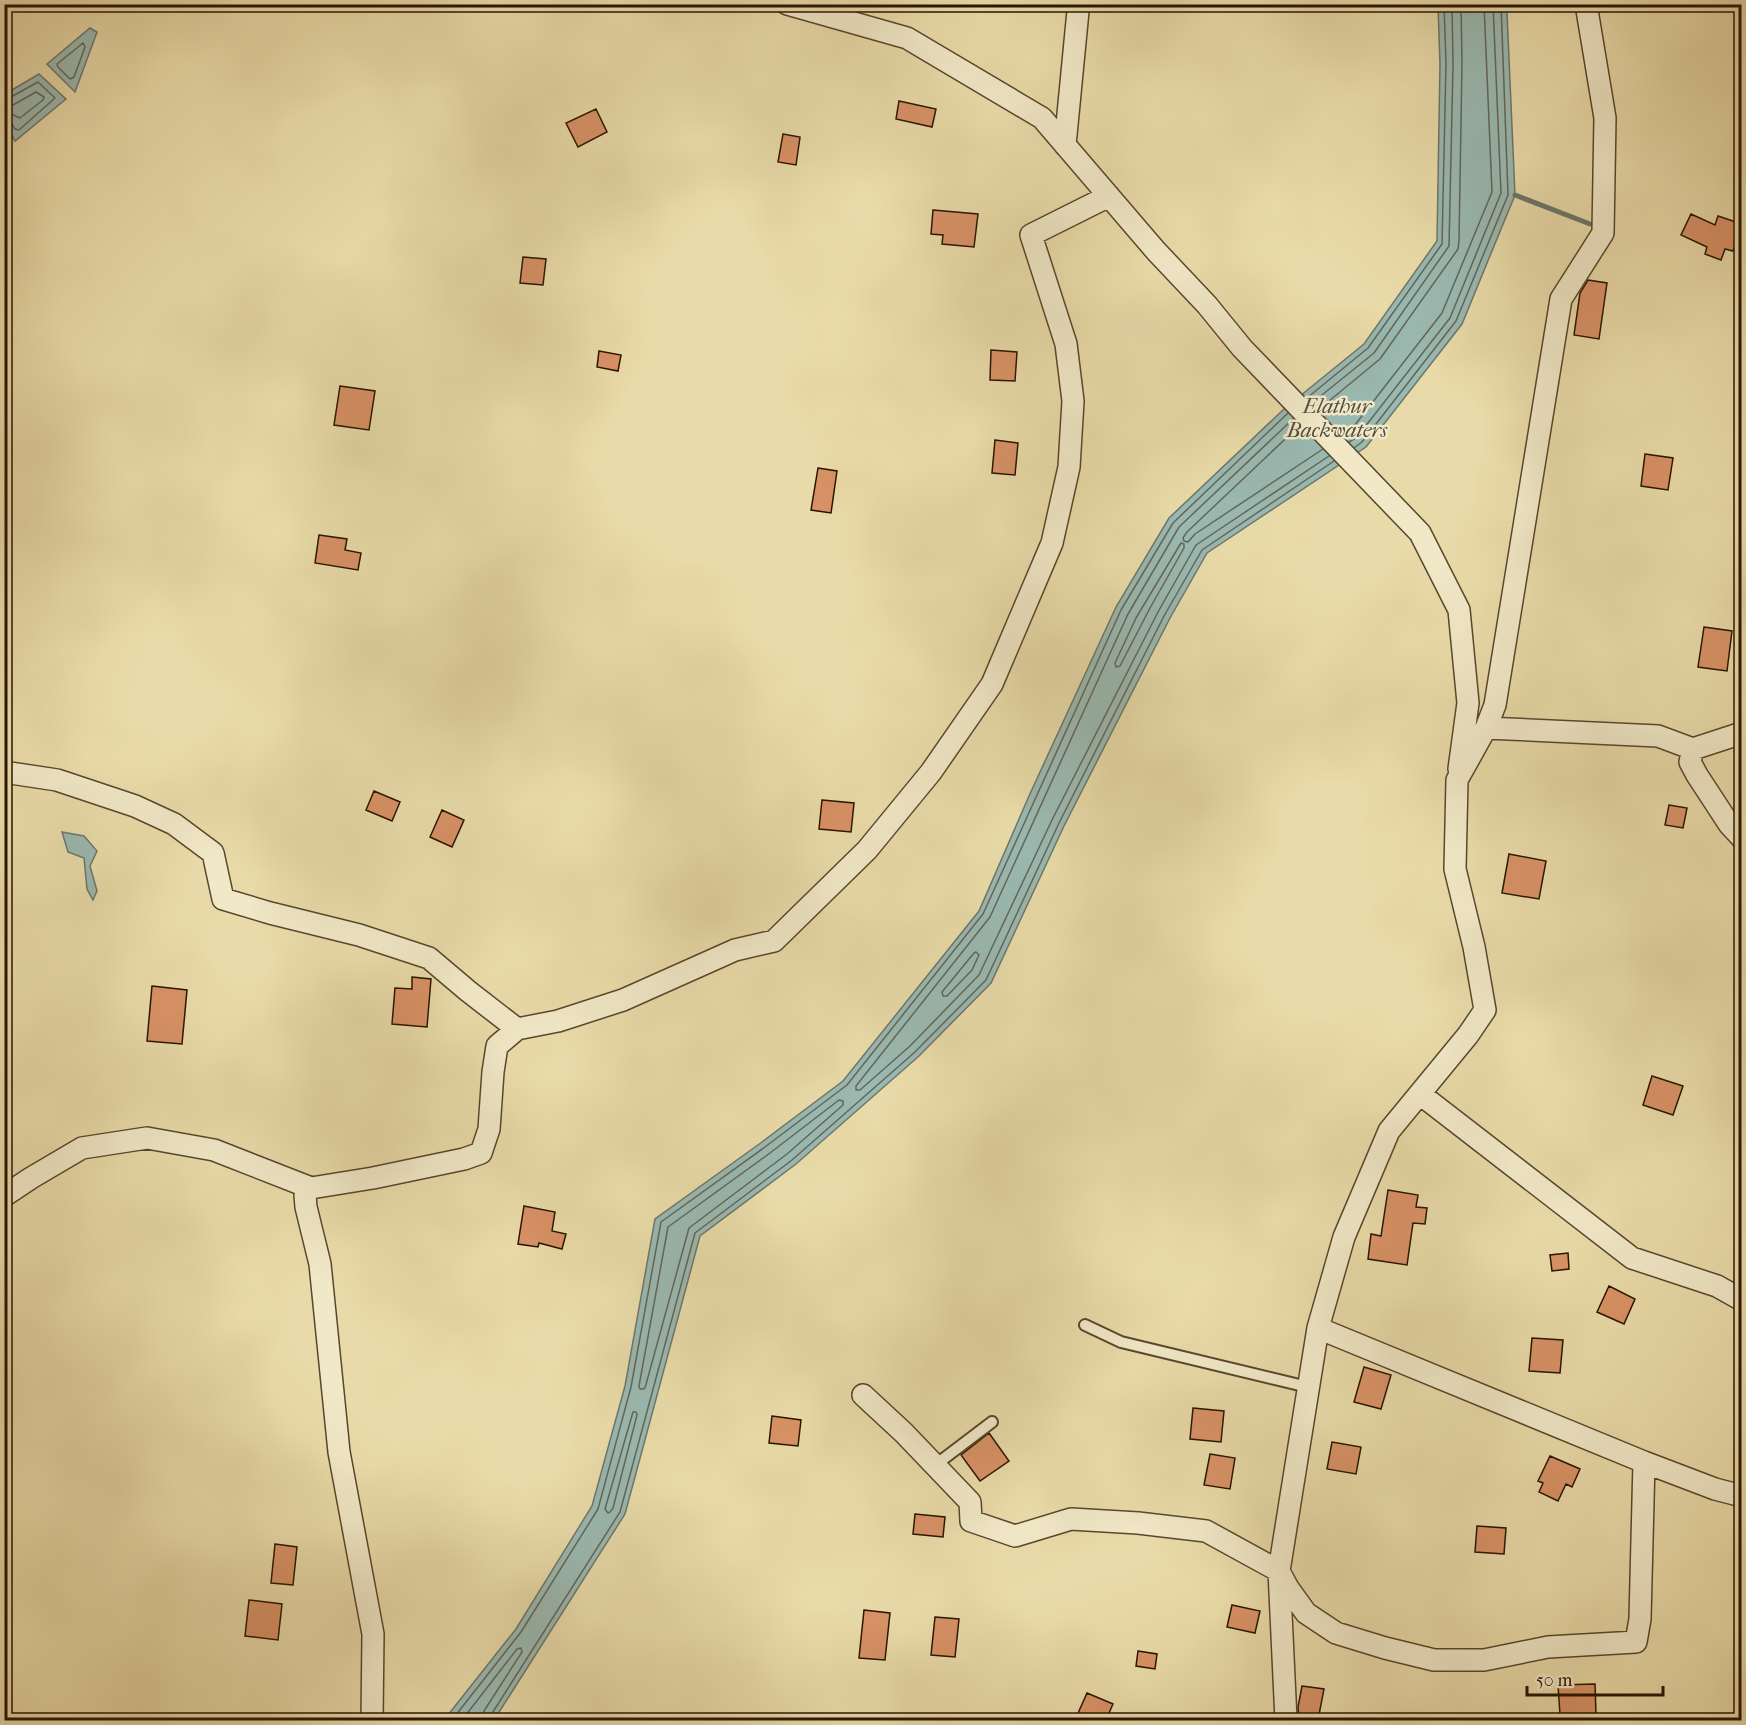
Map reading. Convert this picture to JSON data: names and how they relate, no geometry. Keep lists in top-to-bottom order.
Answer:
{
  "water": ["Elathur Backwaters"],
  "scale_bar": "50 m"
}
